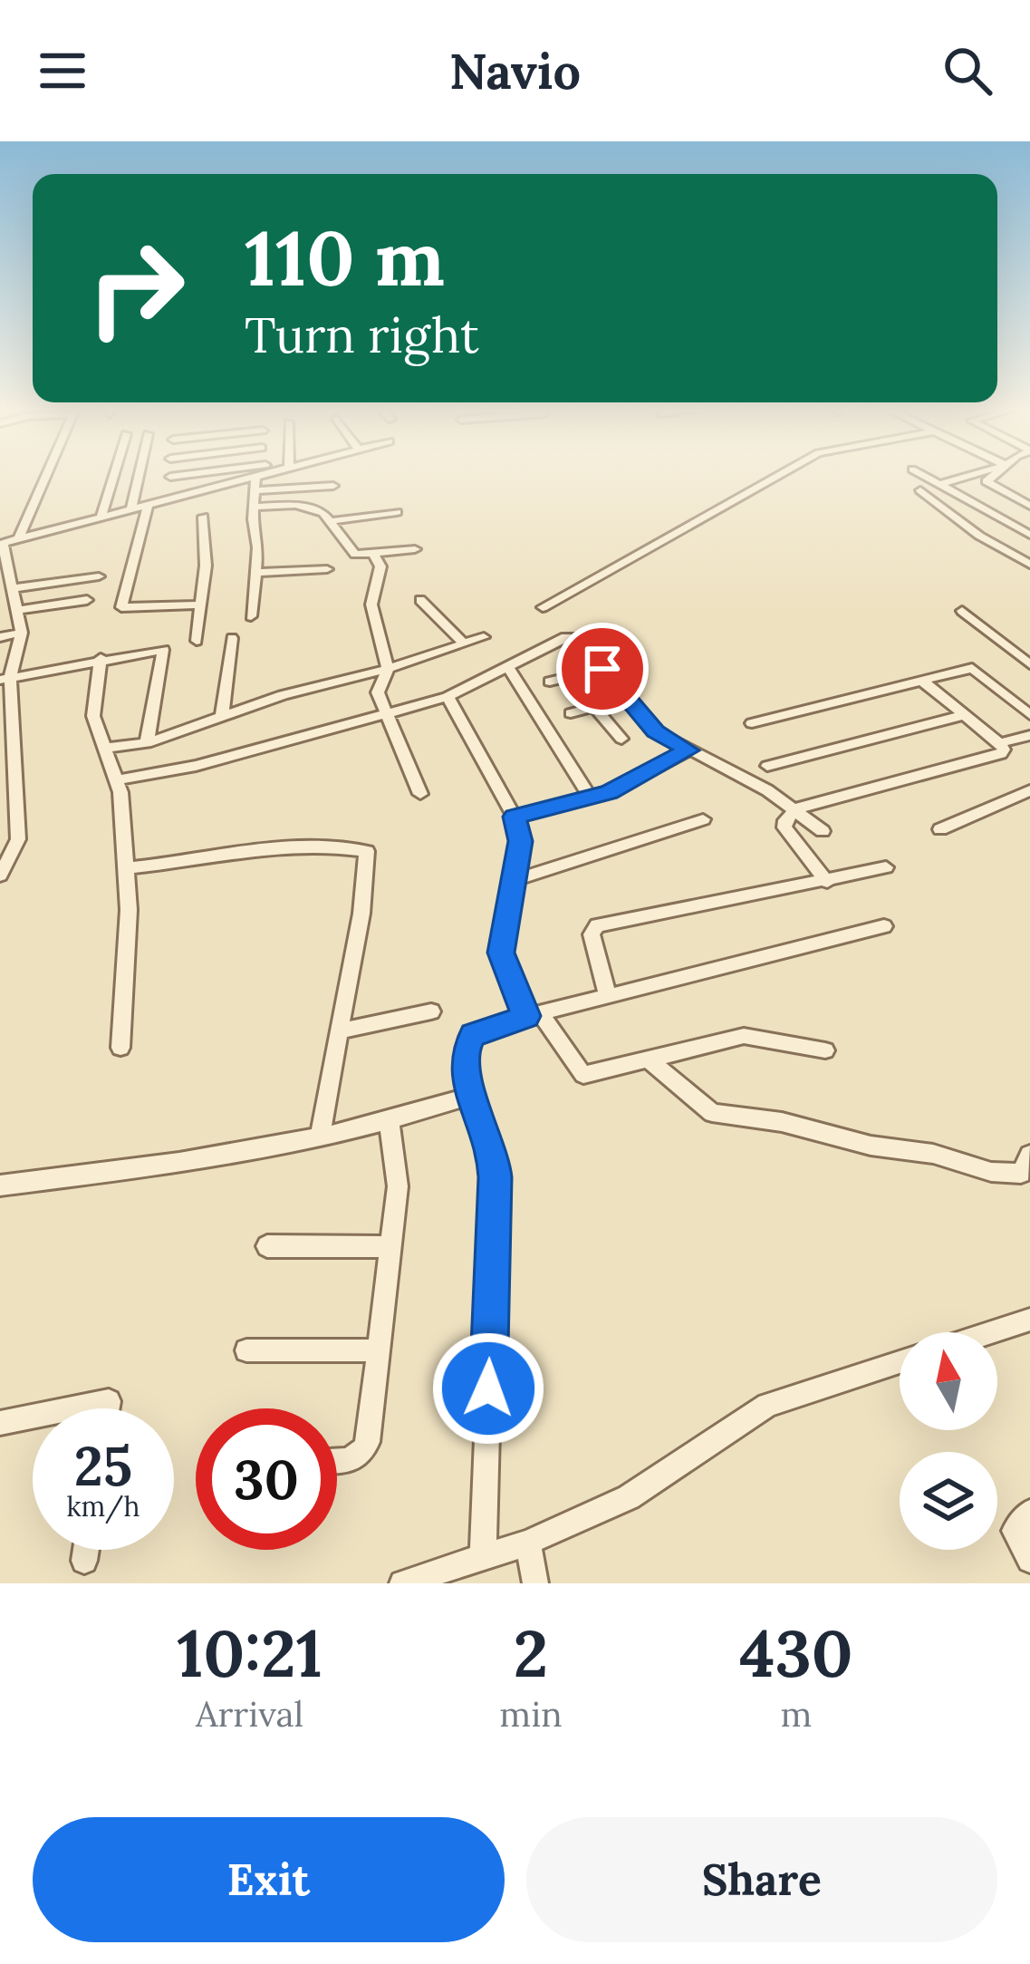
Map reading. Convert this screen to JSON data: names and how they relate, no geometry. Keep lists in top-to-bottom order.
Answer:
{
  "north": "top",
  "page": {
    "header": "Navio",
    "turn": ["110 m", "Turn right"],
    "speed": "25 km/h",
    "limit": "30",
    "eta": [
      "10:21",
      "Arrival",
      "2",
      "min",
      "430",
      "m"
    ],
    "buttons": ["Exit", "Share"]
  }
}
